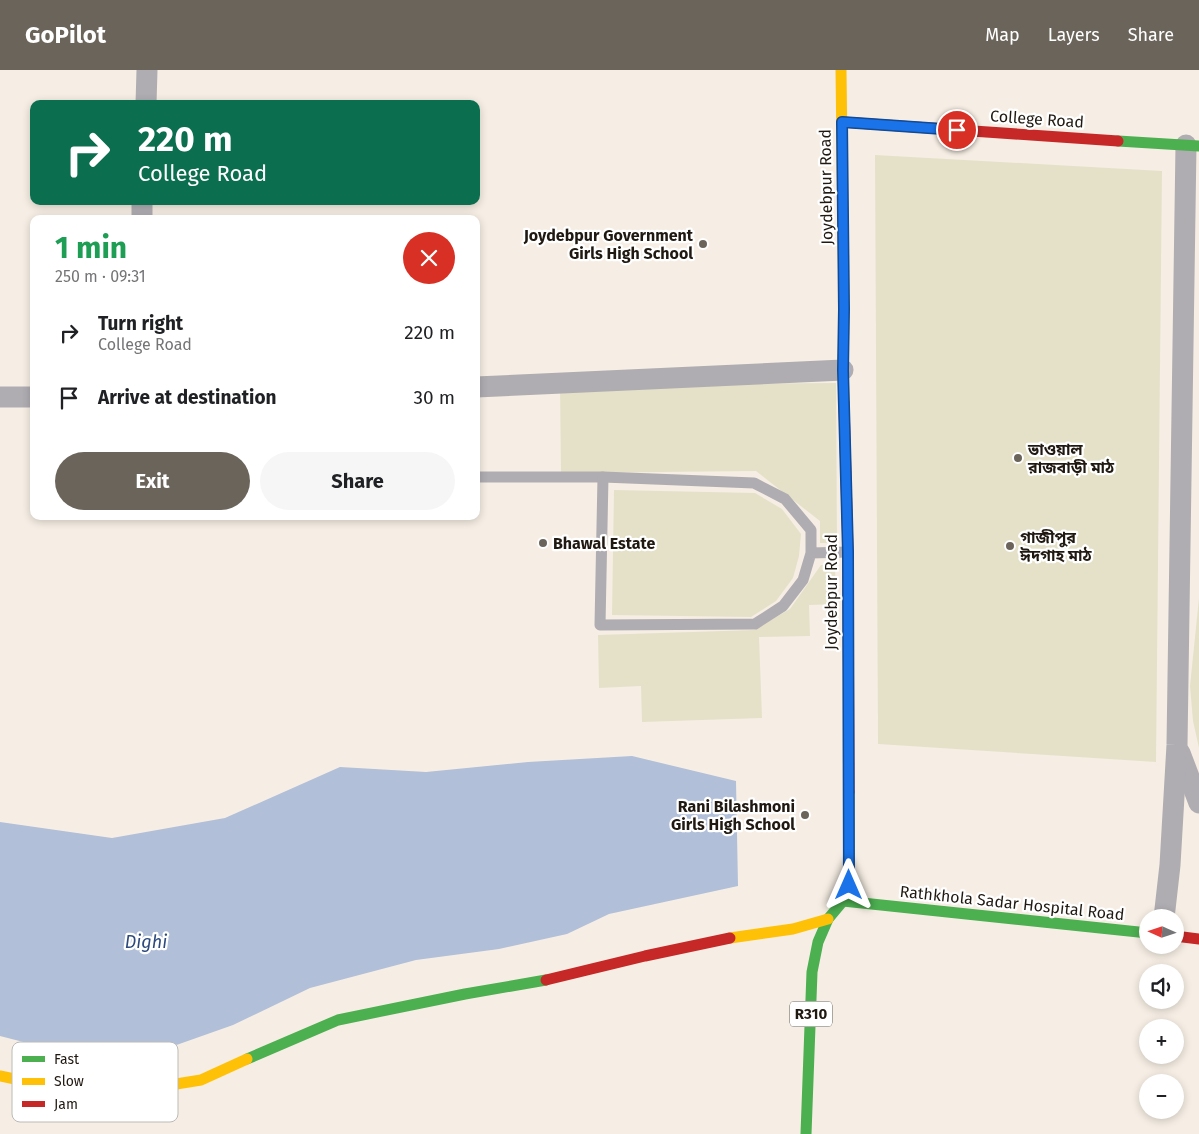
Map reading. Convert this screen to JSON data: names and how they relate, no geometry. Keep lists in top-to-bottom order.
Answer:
{
  "streets": {
    "main road": [
      "College Road",
      "Joydebpur Road",
      "Rathkhola Sadar Hospital Road",
      "R310"
    ]
  },
  "crossings": [
    ["College Road", "Joydebpur Road"],
    ["Joydebpur Road", "Rathkhola Sadar Hospital Road"]
  ],
  "water": ["Dighi"],
  "places": [
    "Joydebpur Government Girls High School",
    "ভাওয়াল রাজবাড়ী মাঠ",
    "Bhawal Estate",
    "গাজীপুর ঈদগাহ মাঠ",
    "Rani Bilashmoni Girls High School"
  ],
  "legend": ["Fast", "Slow", "Jam"],
  "north": "left",
  "page": {
    "header": "GoPilot",
    "nav": ["Map", "Layers", "Share"],
    "turn": ["220 m", "College Road"],
    "heading": ["1 min", "250 m · 09:31"],
    "list": [
      {
        "name": "Turn right",
        "note": "College Road",
        "value": "220 m"
      },
      {
        "name": "Arrive at destination",
        "value": "30 m"
      }
    ],
    "buttons": ["Exit", "Share"],
    "map_buttons": ["+", "−"]
  }
}
